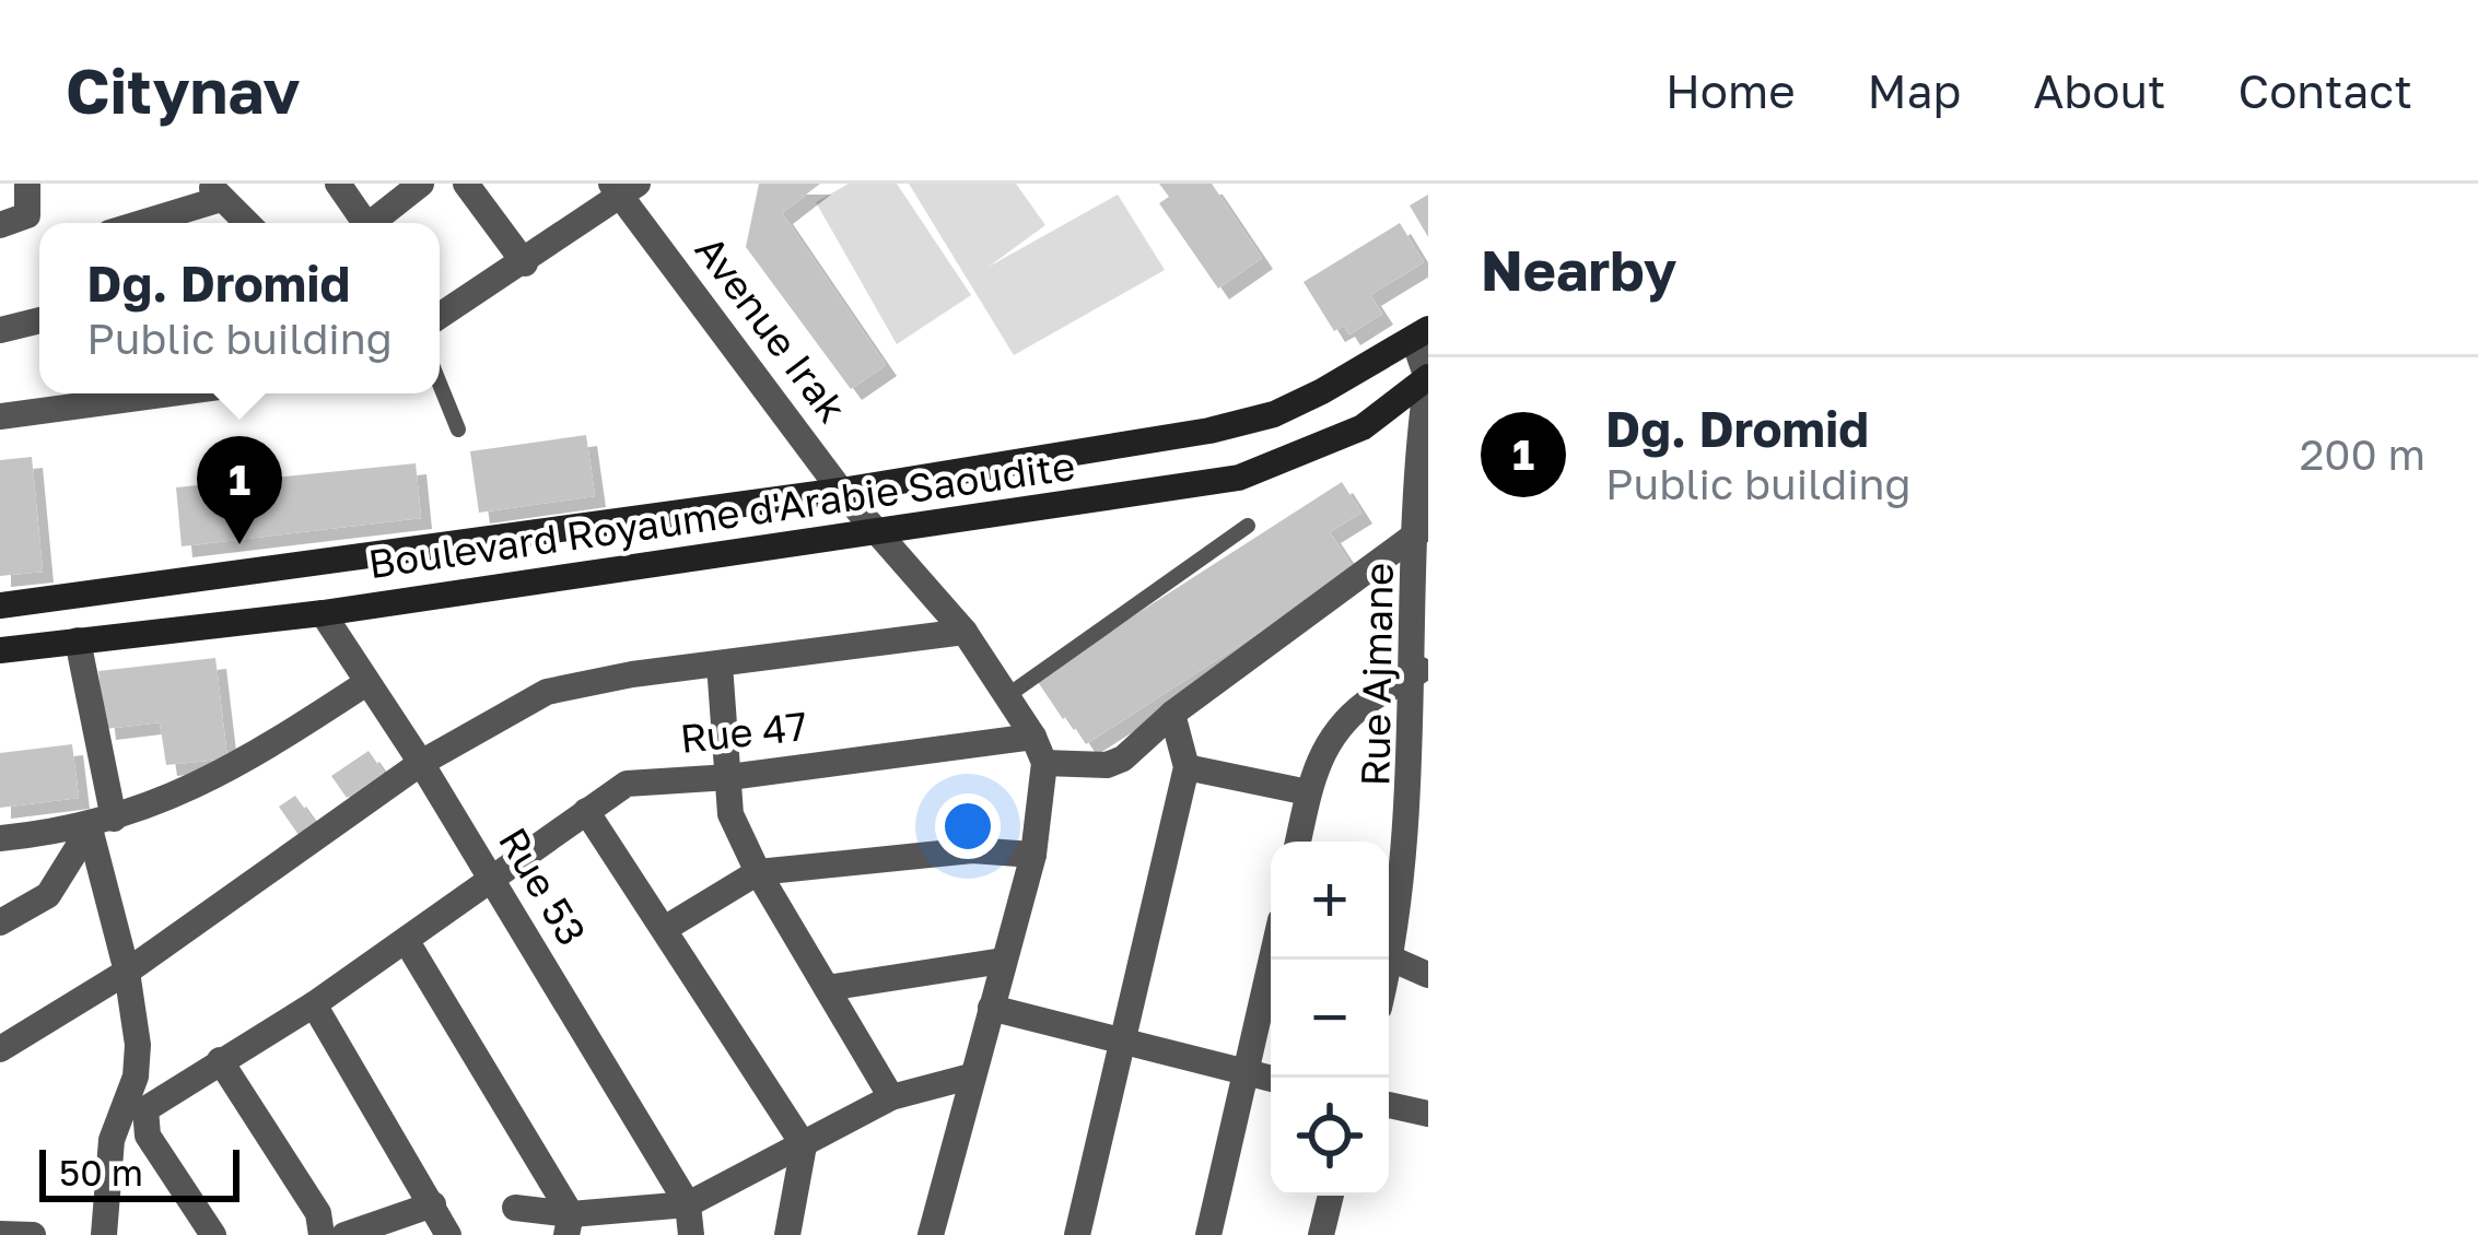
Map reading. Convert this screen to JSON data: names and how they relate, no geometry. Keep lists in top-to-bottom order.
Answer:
{
  "streets": {
    "main road": ["Boulevard Royaume d'Arabie Saoudite"],
    "street": [
      "Avenue Irak",
      "Rue Ajmane",
      "Rue 47",
      "Rue 53"
    ]
  },
  "crossings": [
    ["Avenue Irak", "Boulevard Royaume d'Arabie Saoudite"],
    ["Avenue Irak", "Rue 47"],
    ["Boulevard Royaume d'Arabie Saoudite", "Rue Ajmane"],
    ["Boulevard Royaume d'Arabie Saoudite", "Rue 53"],
    ["Rue 47", "Rue 53"]
  ],
  "scale_bar": "50 m",
  "page": {
    "header": "Citynav",
    "nav": [
      "Home",
      "Map",
      "About",
      "Contact"
    ],
    "heading": "Nearby",
    "popup": ["Dg. Dromid", "Public building"],
    "list": [
      {
        "mark": "1",
        "name": "Dg. Dromid",
        "note": "Public building",
        "value": "200 m"
      }
    ],
    "pins": "1",
    "map_buttons": ["+", "−"],
    "scale": "50 m"
  }
}
